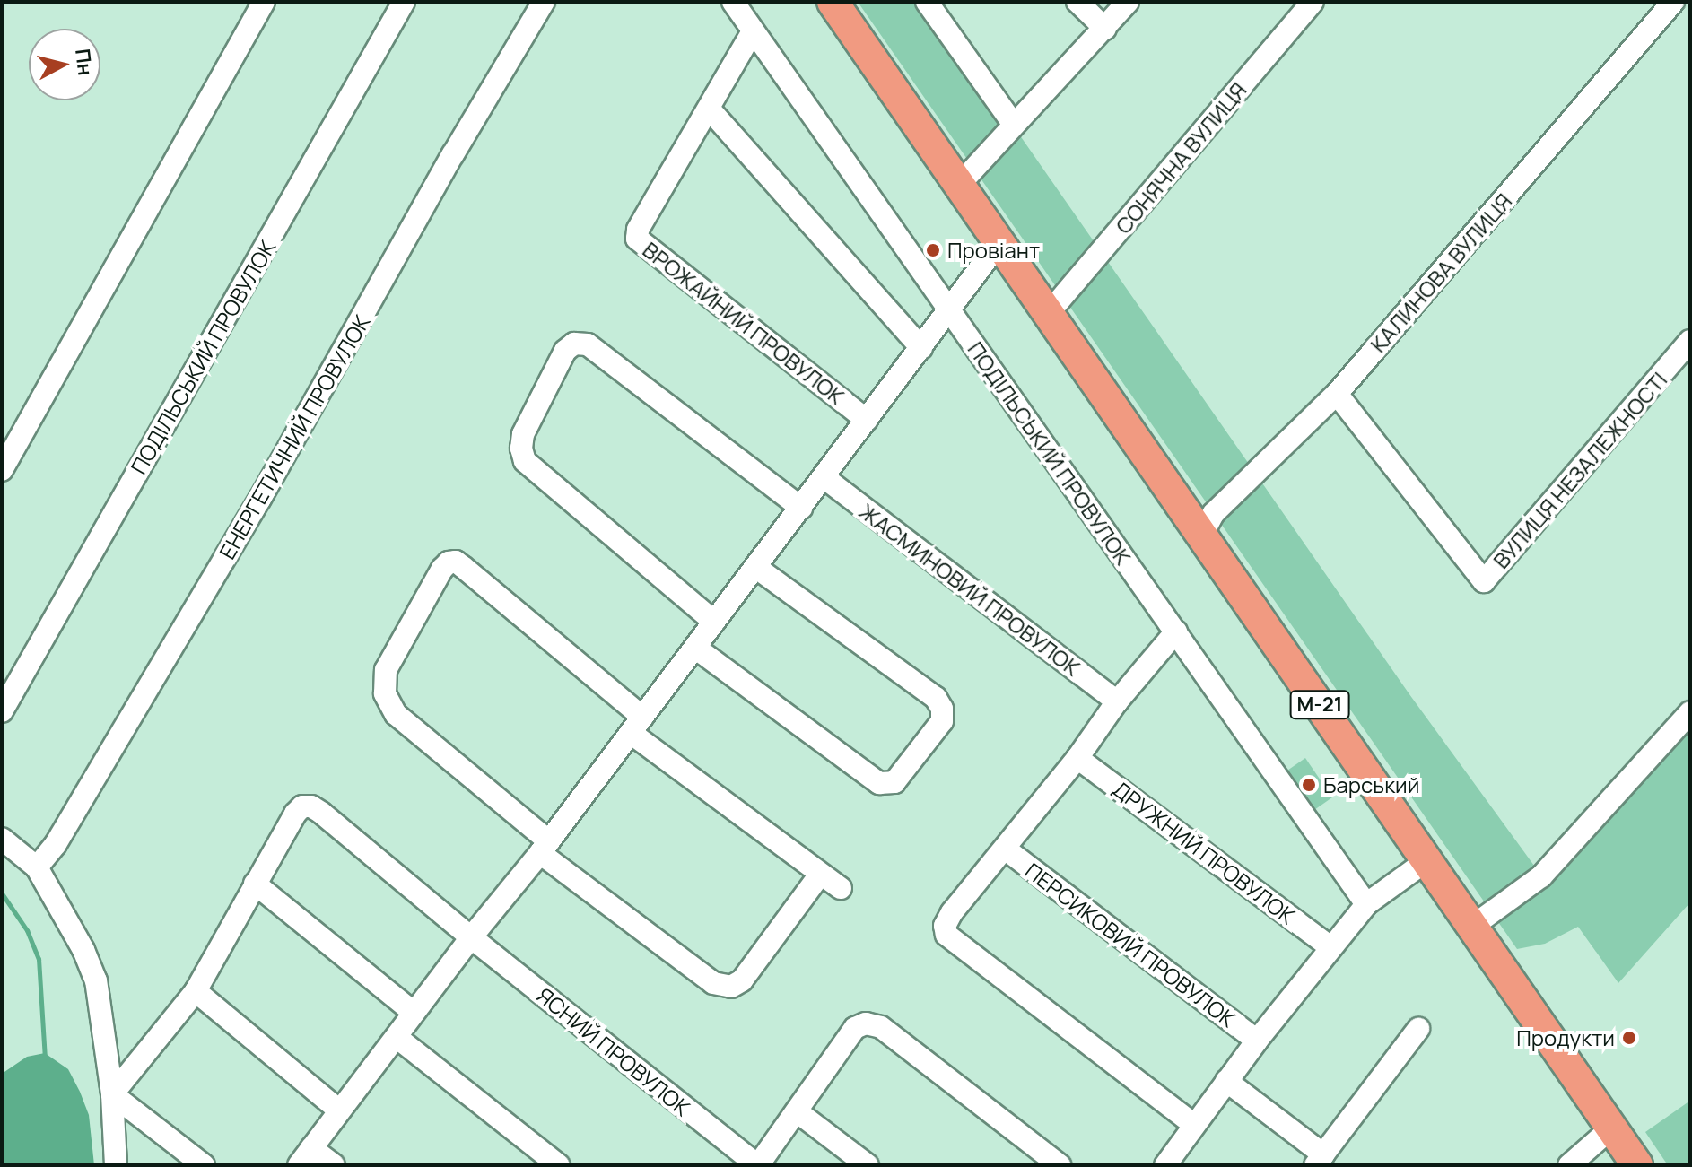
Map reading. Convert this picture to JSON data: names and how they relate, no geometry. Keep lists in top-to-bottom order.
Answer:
{
  "streets": {
    "highway": ["М-21"],
    "street": [
      "СОНЯЧНА ВУЛИЦЯ",
      "КАЛИНОВА ВУЛИЦЯ",
      "ВРОЖАЙНИЙ ПРОВУЛОК",
      "ПОДІЛЬСЬКИЙ ПРОВУЛОК",
      "ЕНЕРГЕТИЧНИЙ ПРОВУЛОК",
      "ВУЛИЦЯ НЕЗАЛЕЖНОСТІ",
      "ЖАСМИНОВИЙ ПРОВУЛОК",
      "ДРУЖНИЙ ПРОВУЛОК",
      "ПЕРСИКОВИЙ ПРОВУЛОК",
      "ЯСНИЙ ПРОВУЛОК"
    ]
  },
  "crossings": [
    ["СОНЯЧНА ВУЛИЦЯ", "М-21"],
    ["КАЛИНОВА ВУЛИЦЯ", "ВУЛИЦЯ НЕЗАЛЕЖНОСТІ"],
    ["КАЛИНОВА ВУЛИЦЯ", "М-21"],
    ["ВРОЖАЙНИЙ ПРОВУЛОК", "ПОДІЛЬСЬКИЙ ПРОВУЛОК"]
  ],
  "places": ["Провіант", "Барський", "Продукти"],
  "north": "right"
}
